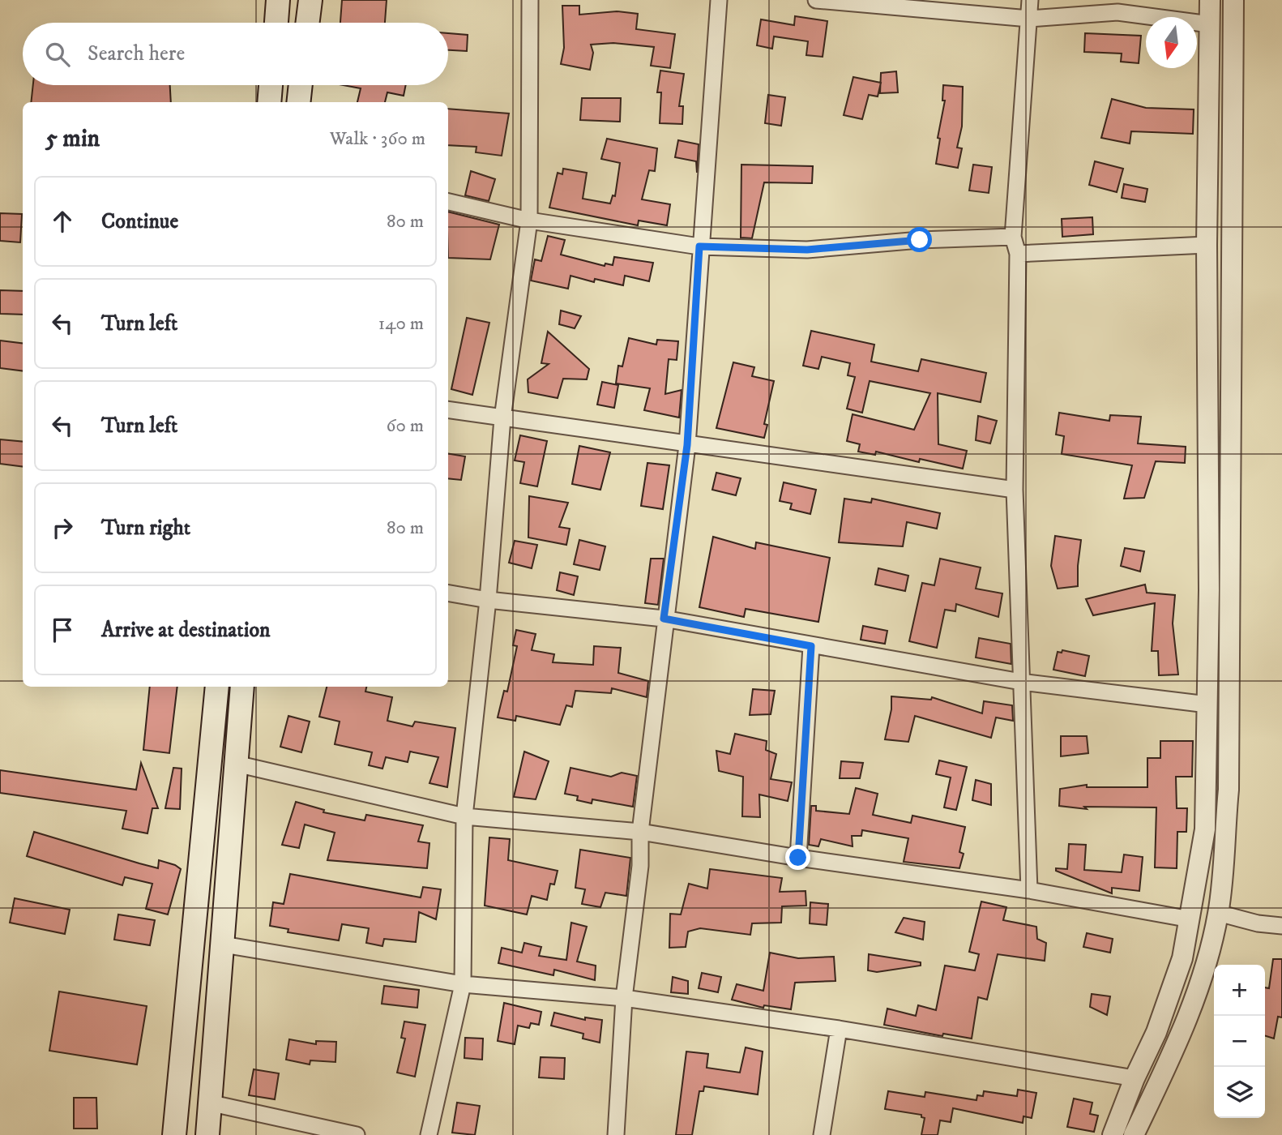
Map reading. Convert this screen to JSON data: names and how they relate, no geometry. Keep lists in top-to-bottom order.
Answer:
{
  "north": "bottom",
  "page": {
    "search": "Search here",
    "heading": ["5 min", "Walk · 360 m"],
    "list": [
      ["Continue", "80 m"],
      ["Turn left", "140 m"],
      ["Turn left", "60 m"],
      ["Turn right", "80 m"],
      "Arrive at destination"
    ],
    "map_buttons": ["+", "−"]
  }
}
